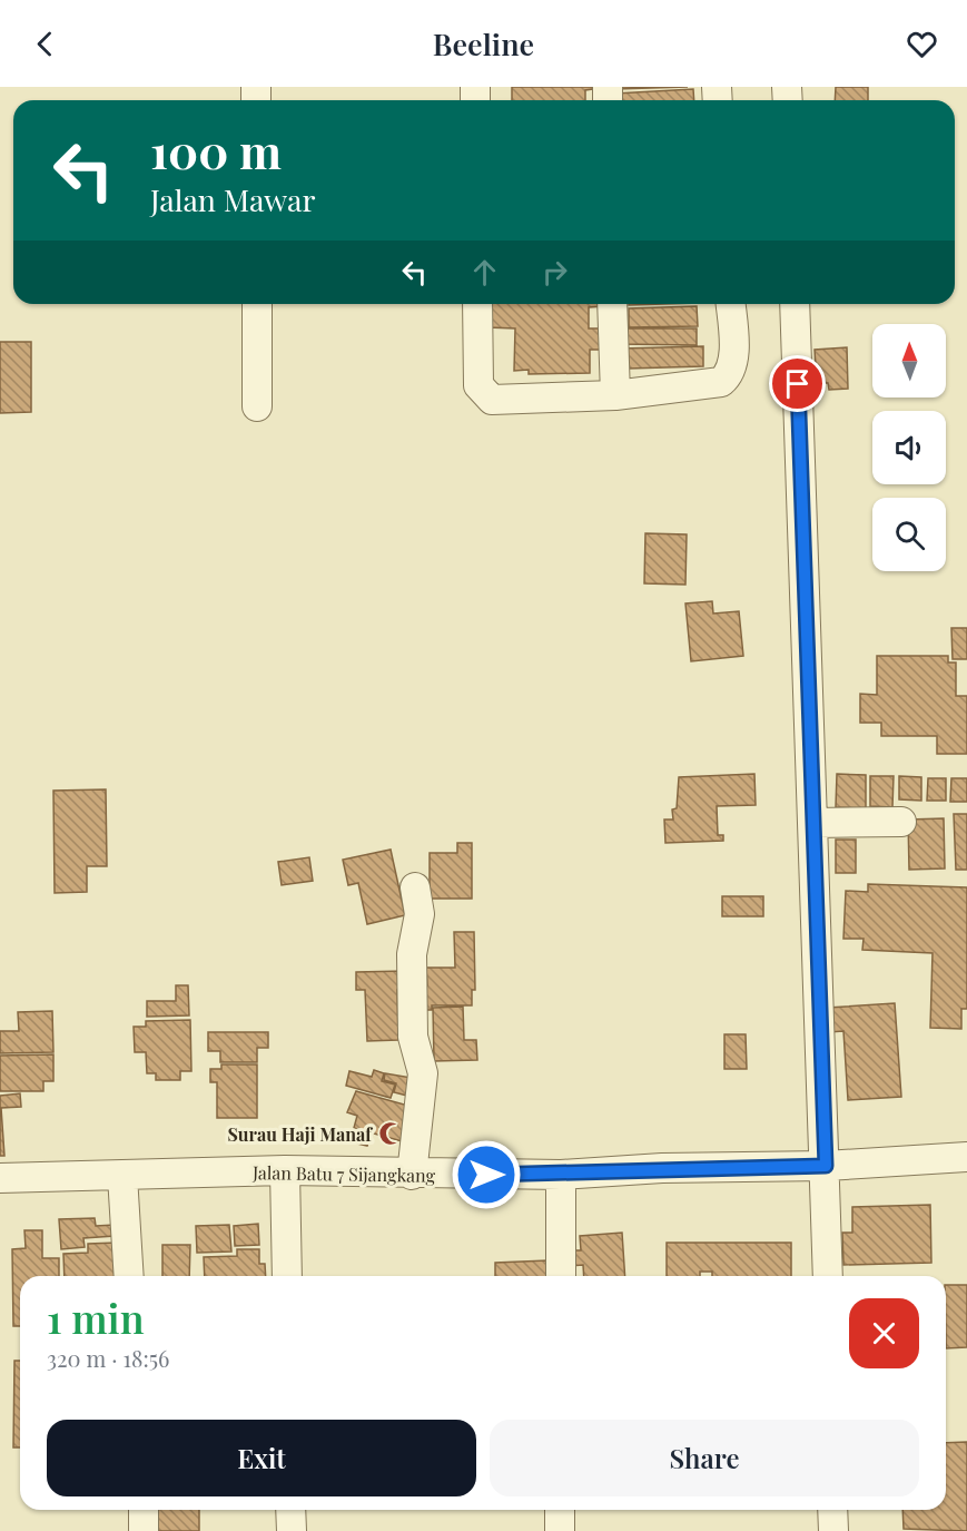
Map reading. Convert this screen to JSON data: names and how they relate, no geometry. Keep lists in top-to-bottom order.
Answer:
{
  "streets": {
    "street": ["Jalan Batu 7 Sijangkang"]
  },
  "places": {
    "mosque": ["Surau Haji Manaf"]
  },
  "north": "top",
  "page": {
    "header": "Beeline",
    "turn": ["100 m", "Jalan Mawar"],
    "heading": ["1 min", "320 m · 18:56"],
    "buttons": ["Exit", "Share"]
  }
}
